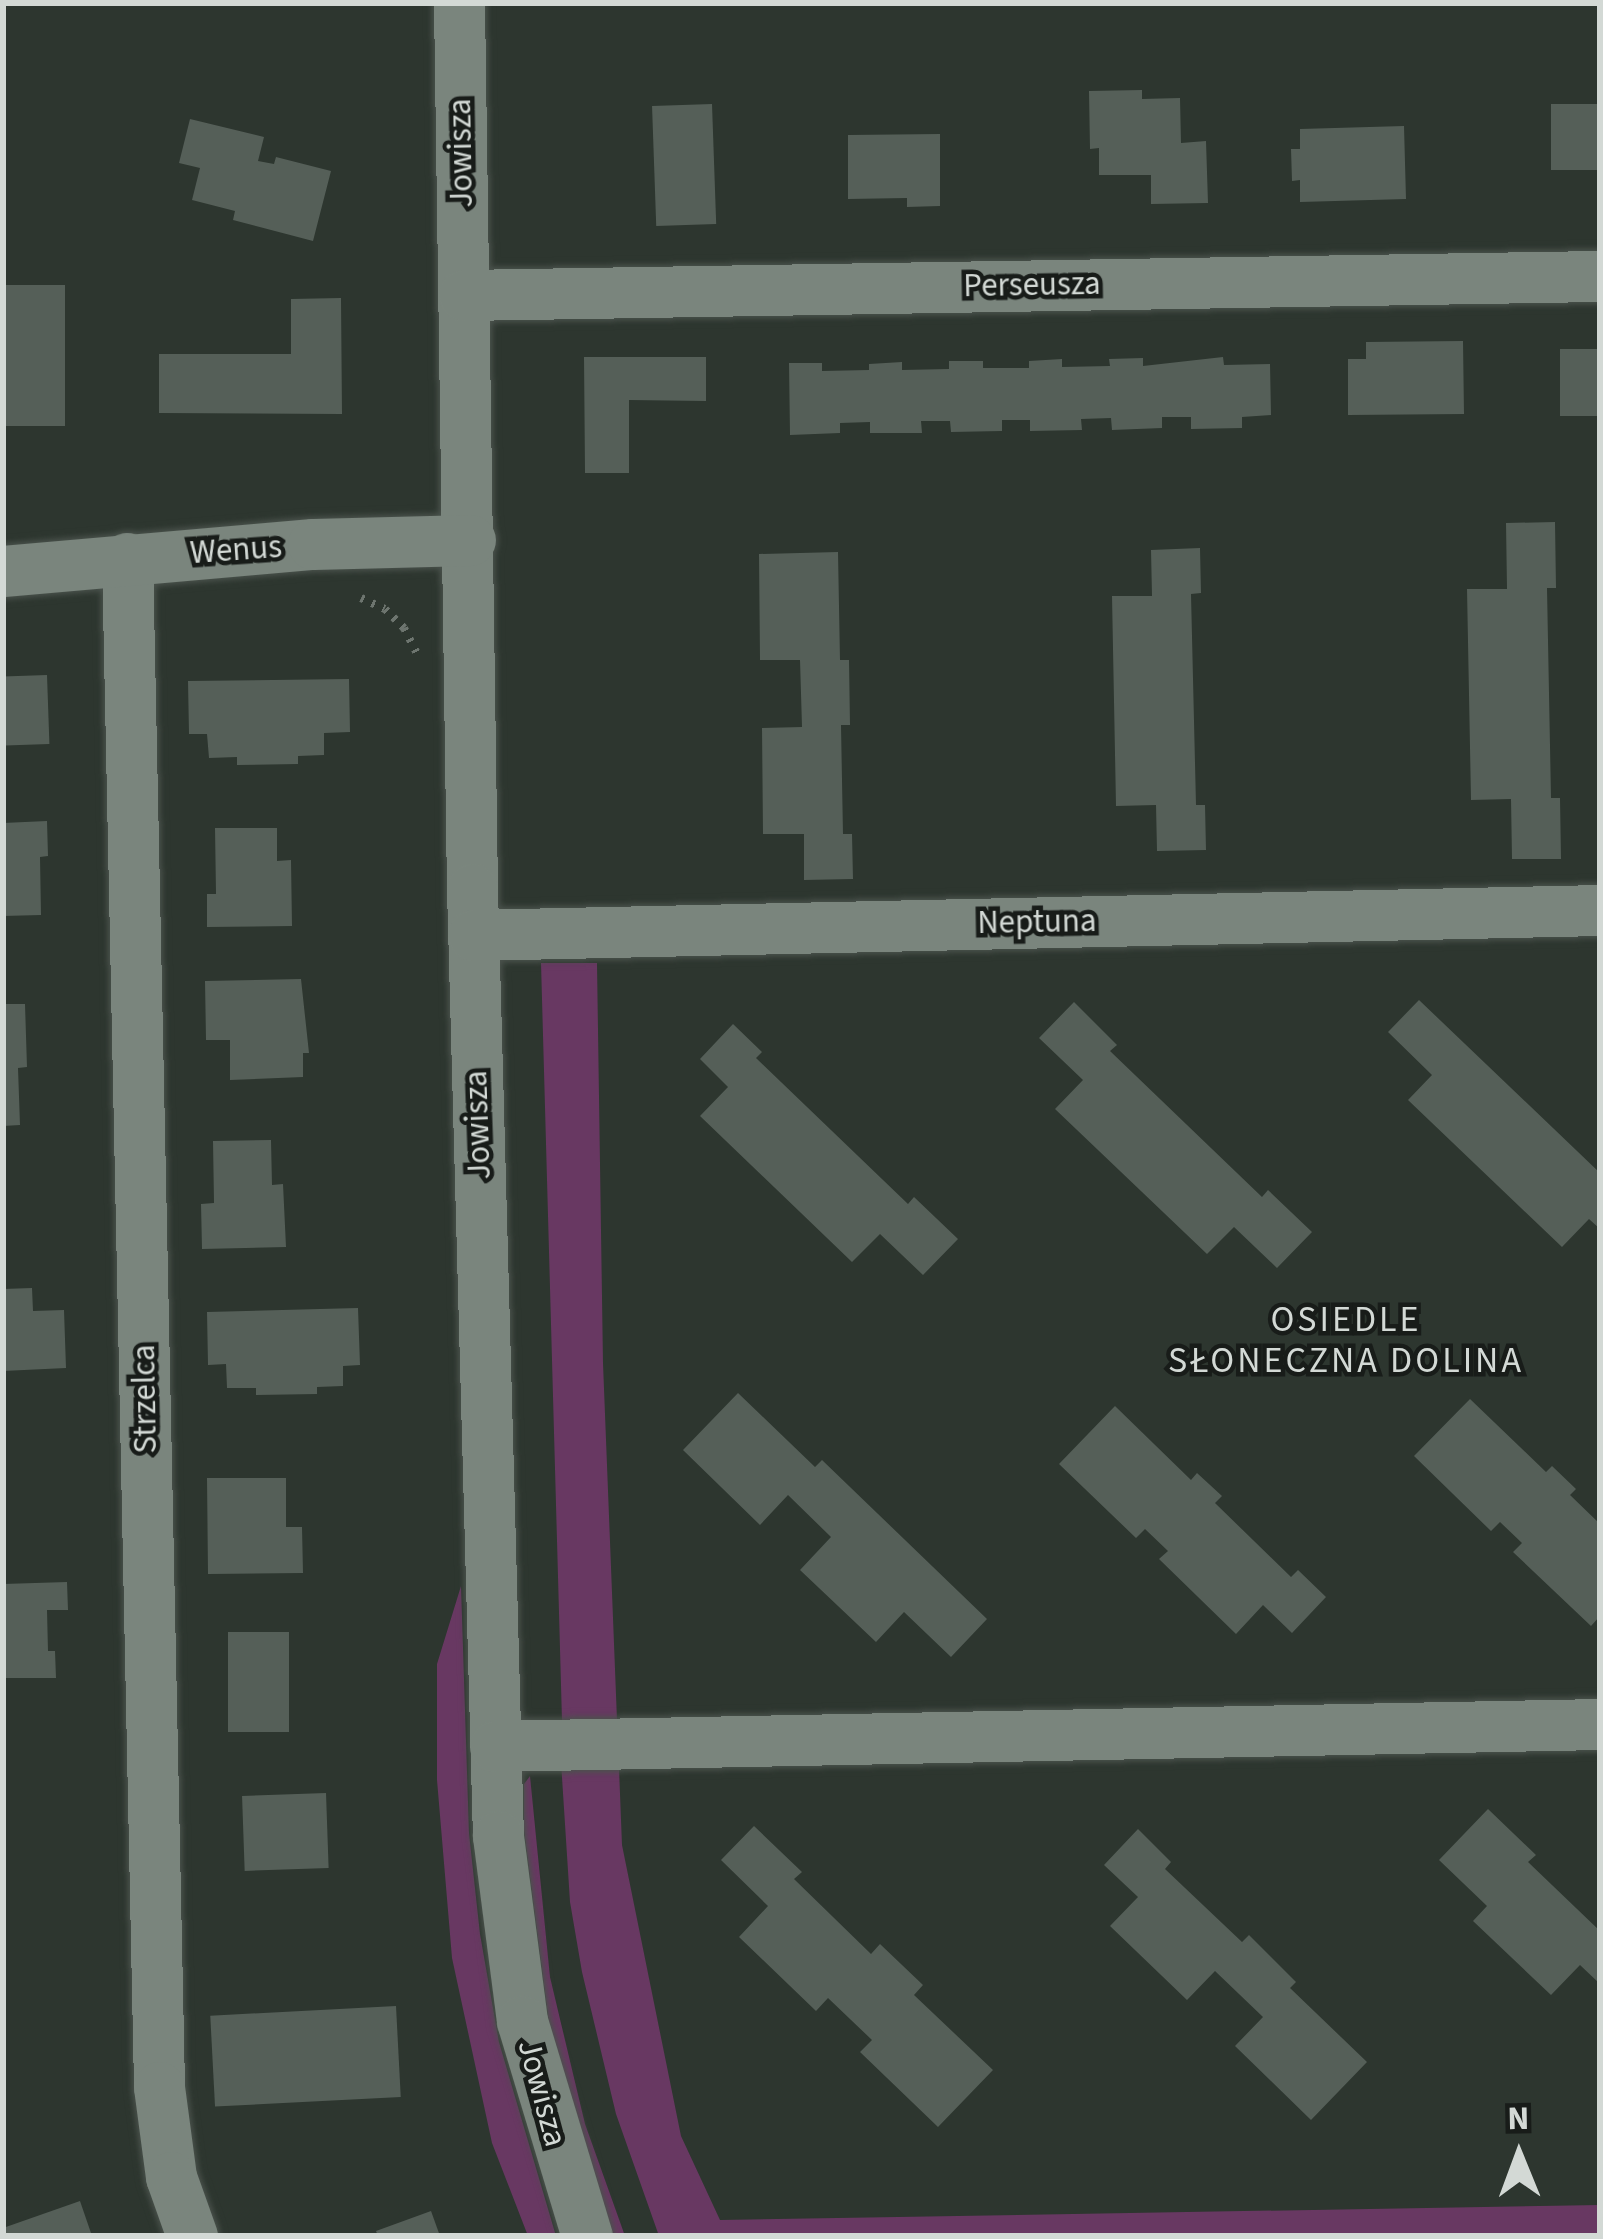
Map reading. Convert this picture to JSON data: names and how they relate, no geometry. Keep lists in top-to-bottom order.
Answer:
{
  "streets": {
    "street": [
      "Jowisza",
      "Perseusza",
      "Wenus",
      "Neptuna",
      "Strzelca"
    ]
  },
  "crossings": [
    ["Jowisza", "Perseusza"],
    ["Jowisza", "Wenus"],
    ["Jowisza", "Neptuna"],
    ["Wenus", "Strzelca"]
  ],
  "districts": ["OSIEDLE SŁONECZNA DOLINA"],
  "north": "top"
}
